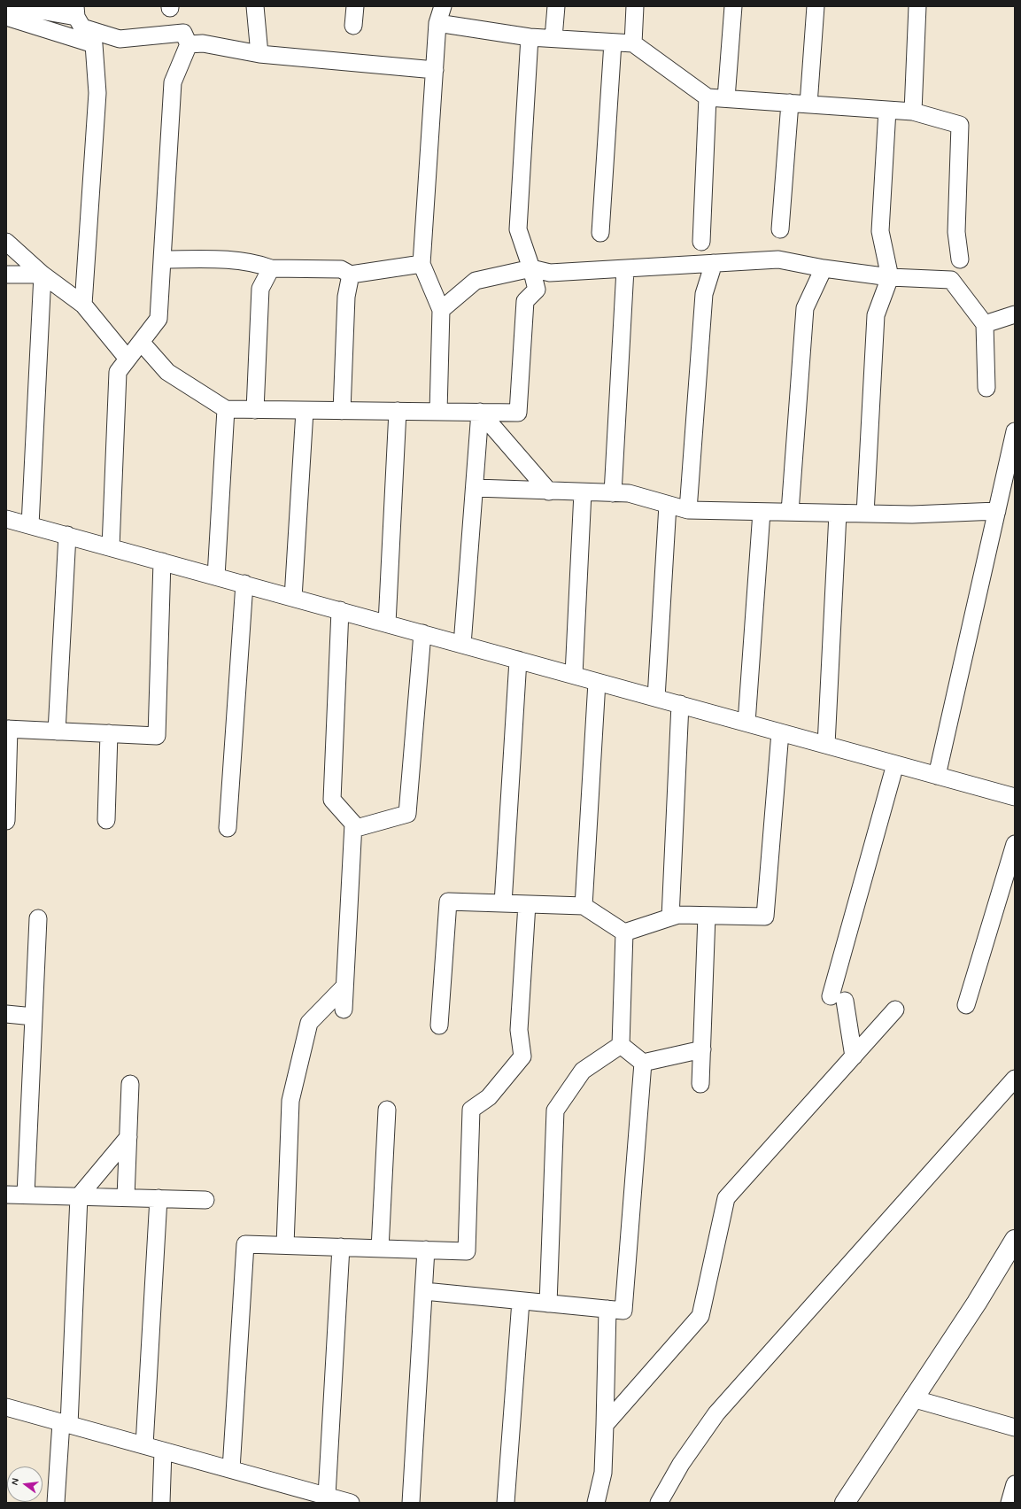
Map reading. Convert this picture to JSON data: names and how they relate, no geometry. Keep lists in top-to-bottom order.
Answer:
{
  "north": "left"
}
